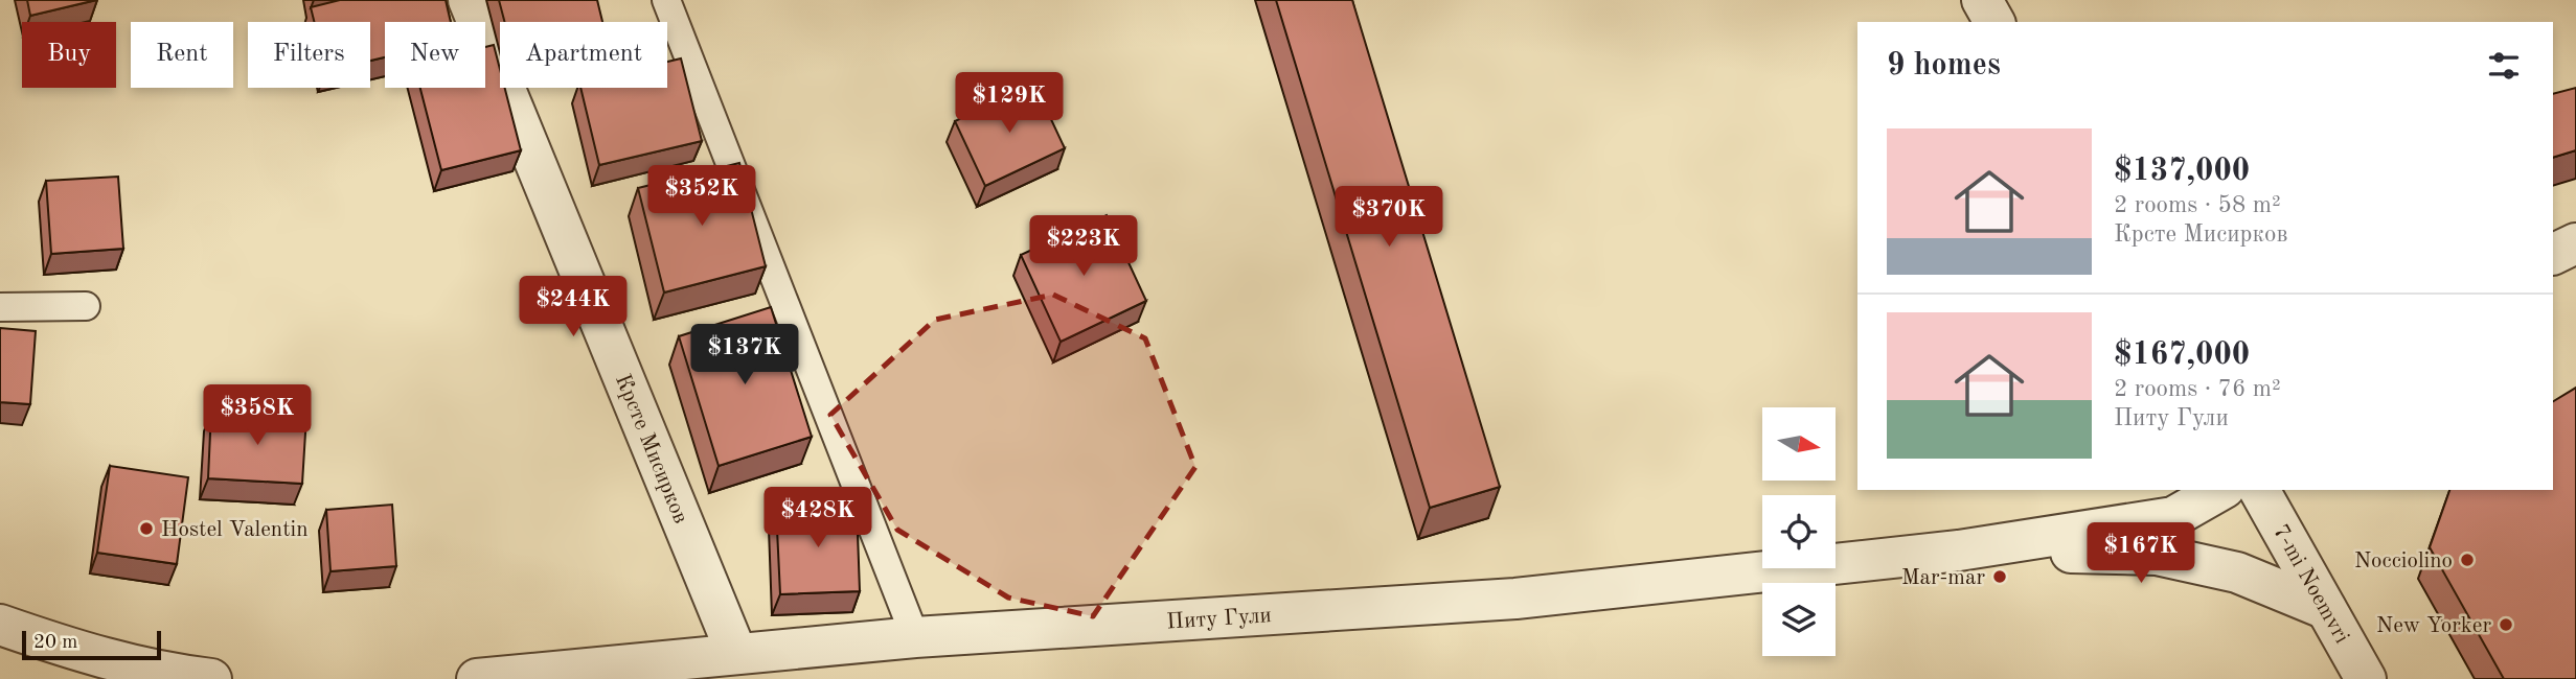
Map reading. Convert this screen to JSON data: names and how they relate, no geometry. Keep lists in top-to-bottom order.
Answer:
{
  "streets": {
    "street": ["Крсте Мисирков", "7-mi Noemvri", "Питу Гули"]
  },
  "crossings": [
    ["Крсте Мисирков", "Питу Гули"],
    ["7-mi Noemvri", "Питу Гули"]
  ],
  "places": [
    "Hostel Valentin",
    "Nocciolino",
    "Mar-mar",
    "New Yorker"
  ],
  "scale_bar": "20 m",
  "north": "right",
  "page": {
    "chip": [
      "Buy",
      "Rent",
      "Filters",
      "New",
      "Apartment"
    ],
    "heading": "9 homes",
    "price": [
      "$129K",
      "$352K",
      "$370K",
      "$223K",
      "$244K",
      "$137K",
      "$358K",
      "$428K",
      "$167K"
    ],
    "list": [
      {
        "name": "$137,000",
        "note": "2 rooms · 58 m² · Крсте Мисирков"
      },
      {
        "name": "$167,000",
        "note": "2 rooms · 76 m² · Питу Гули"
      }
    ],
    "scale": "20 m"
  }
}
